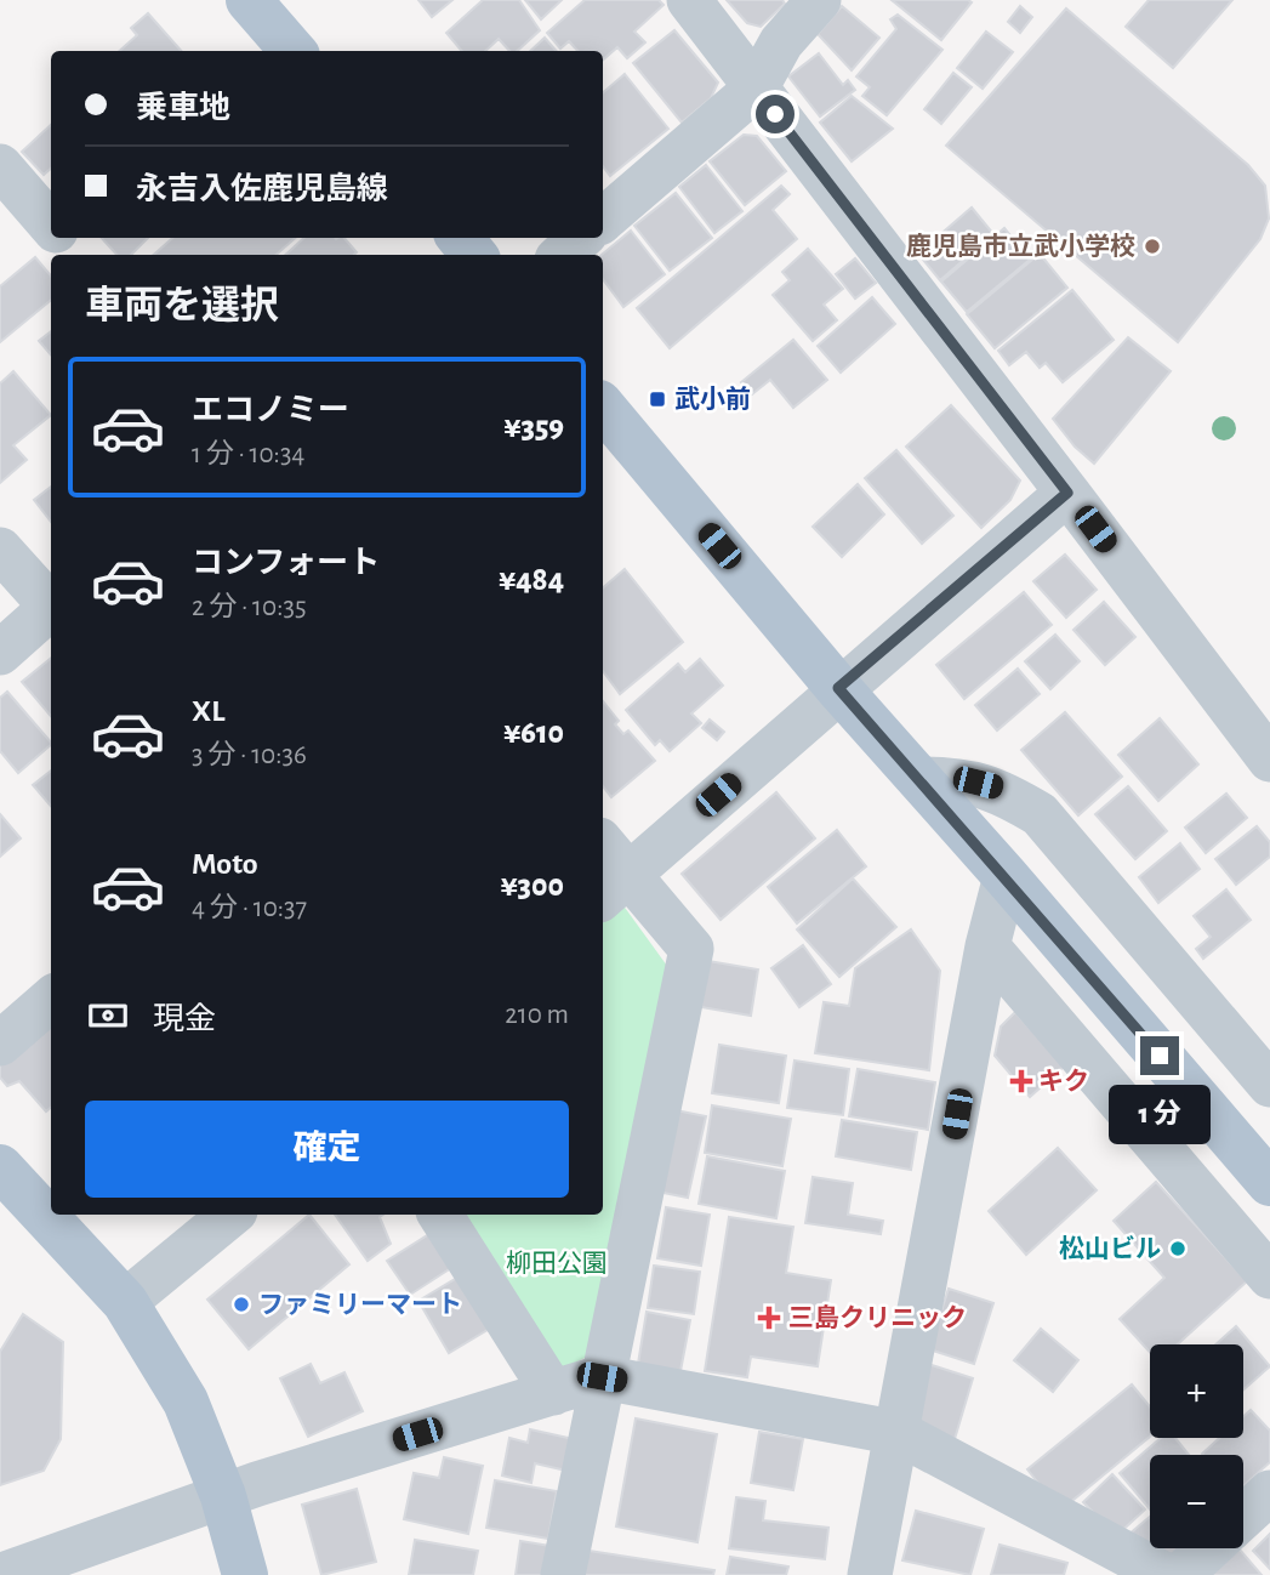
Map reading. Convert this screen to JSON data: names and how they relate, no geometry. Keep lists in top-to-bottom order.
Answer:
{
  "parks": ["柳田公園"],
  "places": {
    "other": ["鹿児島市立武小学校", "松山ビル", "ファミリーマート"],
    "transit": ["武小前"],
    "health": ["キク", "三島クリニック"]
  },
  "page": {
    "banner": ["乗車地", "永吉入佐鹿児島線"],
    "heading": "車両を選択",
    "list": [
      {
        "name": "エコノミー",
        "note": "1 分 · 10:34",
        "value": "¥359"
      },
      {
        "name": "コンフォート",
        "note": "2 分 · 10:35",
        "value": "¥484"
      },
      {
        "name": "XL",
        "note": "3 分 · 10:36",
        "value": "¥610"
      },
      {
        "name": "Moto",
        "note": "4 分 · 10:37",
        "value": "¥300"
      }
    ],
    "pay": ["現金", "210 m"],
    "buttons": "確定",
    "bubble": "1 分",
    "map_buttons": ["+", "−"]
  }
}
